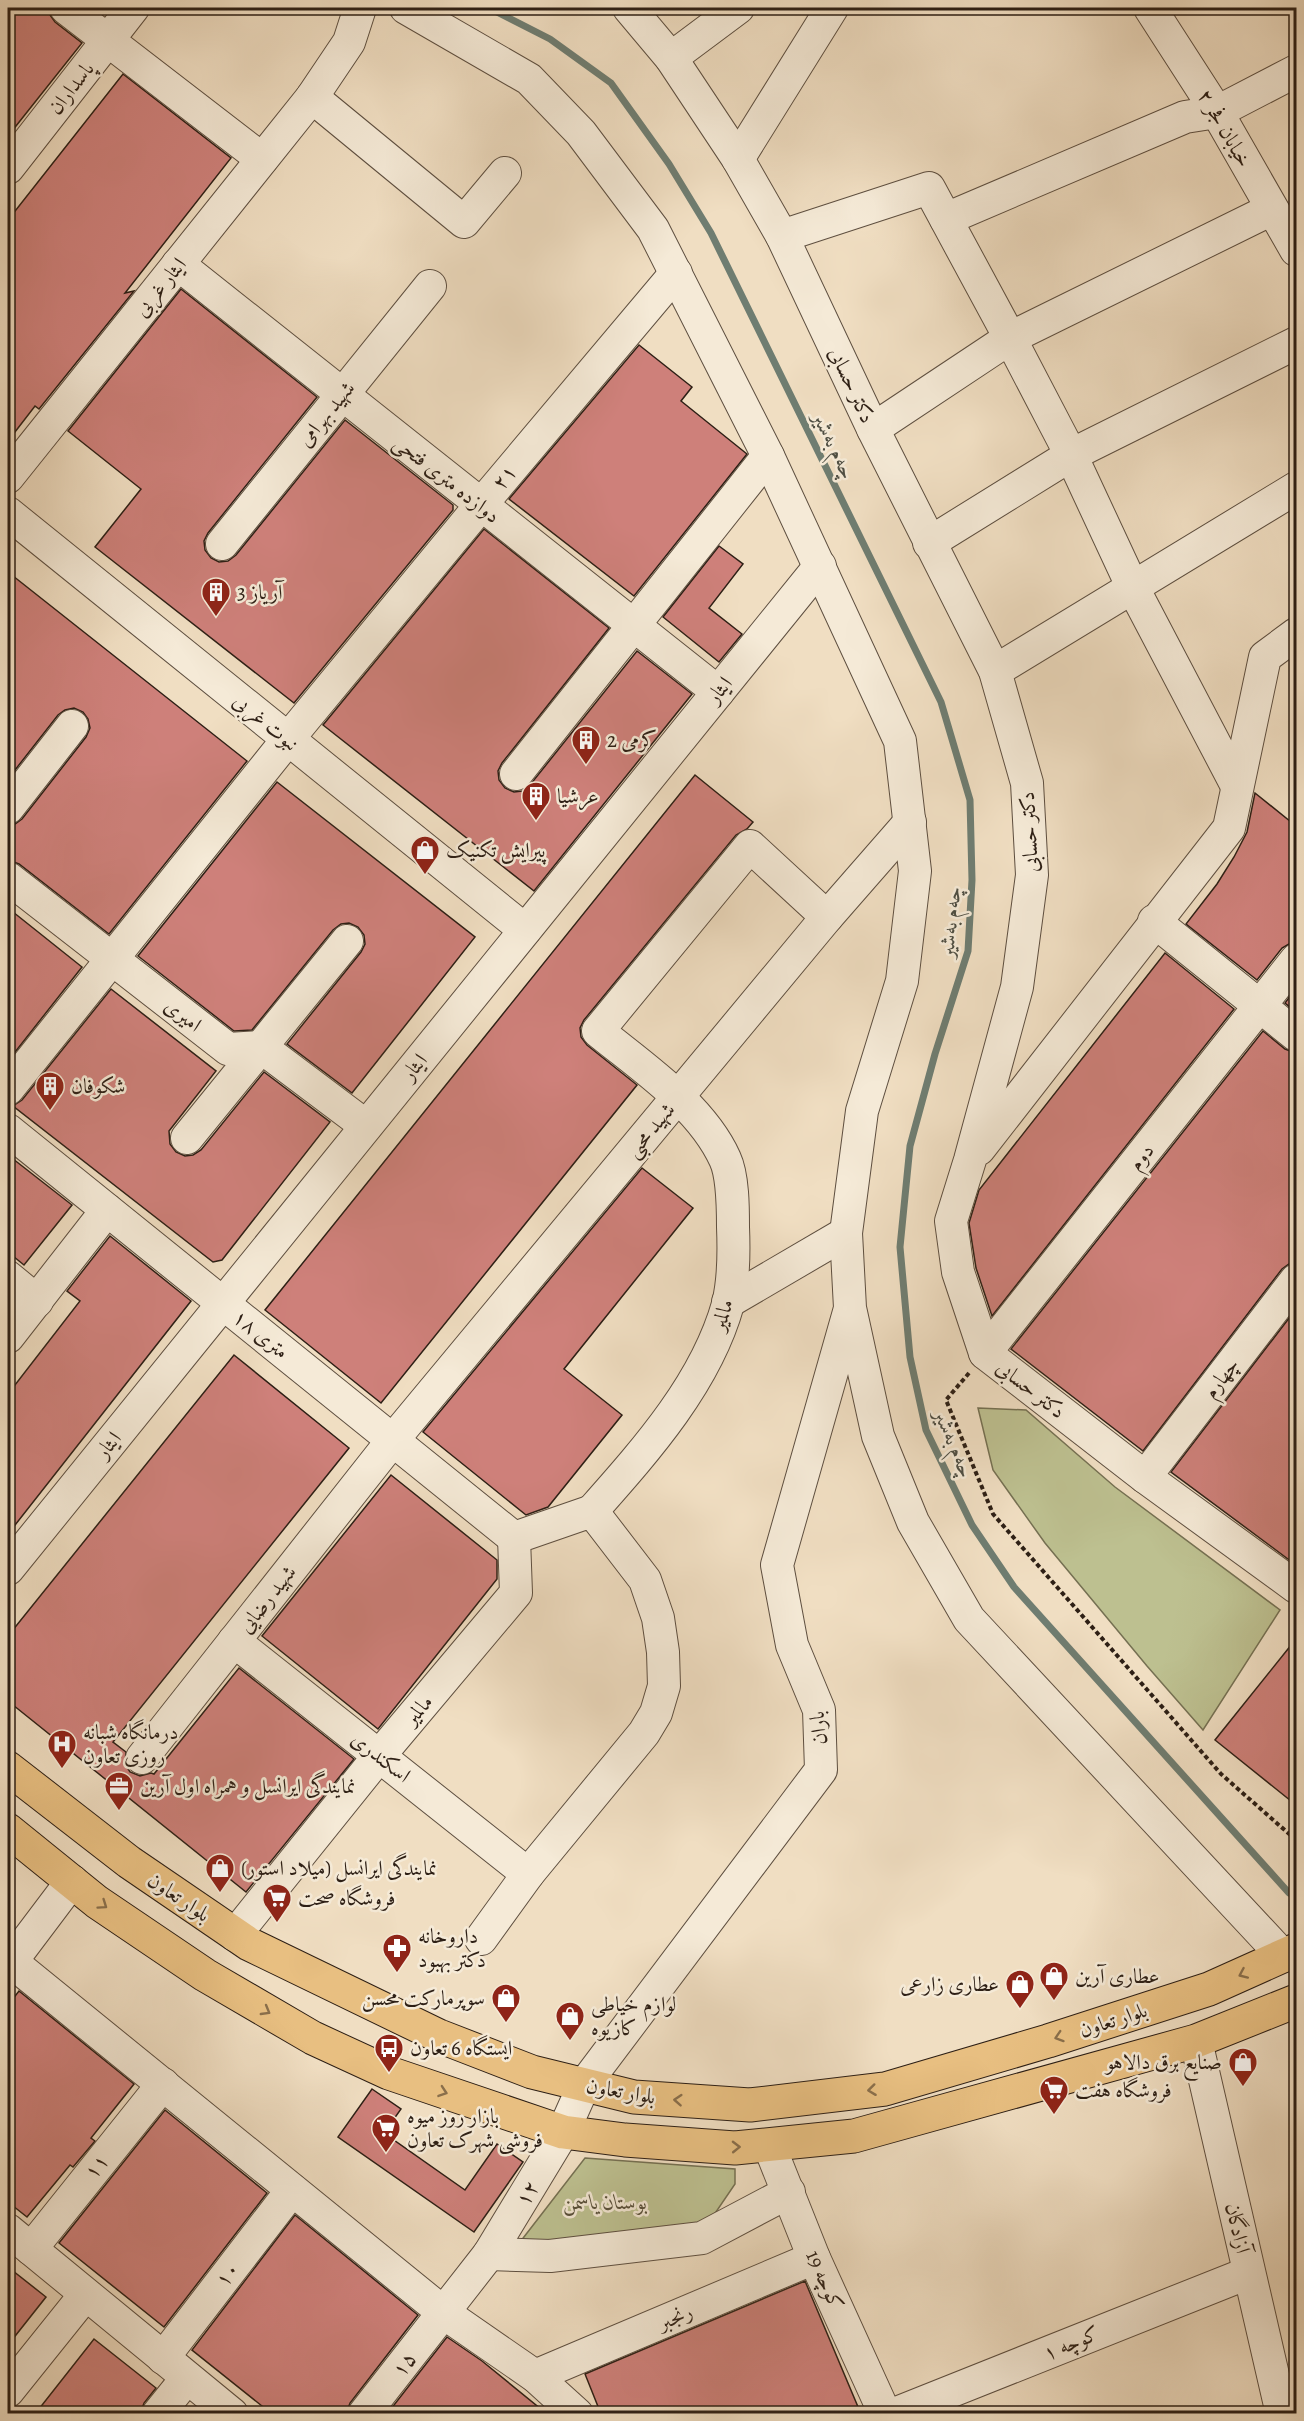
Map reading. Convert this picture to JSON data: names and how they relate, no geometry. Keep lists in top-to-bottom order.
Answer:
{
  "streets": {
    "main road": ["بلوار تعاون"],
    "street": [
      "پاسداران",
      "خیابان فجر ۲",
      "ایثار غربی",
      "دکتر حسابی",
      "شهید بهرامی",
      "۲۱",
      "دوازده متری فتحی",
      "ایثار",
      "نبوت غربی",
      "امیری",
      "شهید محبی",
      "دوم",
      "مالمیر",
      "۱۸ متری",
      "چهارم",
      "شهید رضایی",
      "باران",
      "اسکندری",
      "۱۱",
      "۱۲",
      "آزادگان",
      "۱۰",
      "کوچه 19",
      "رنجبر",
      "کوچه ۱",
      "۱۵"
    ]
  },
  "crossings": [
    ["ایثار غربی", "دوازده متری فتحی"],
    ["دکتر حسابی", "دوم"],
    ["دکتر حسابی", "چهارم"],
    ["شهید بهرامی", "دوازده متری فتحی"],
    ["۲۱", "دوازده متری فتحی"],
    ["۲۱", "نبوت غربی"],
    ["۲۱", "امیری"],
    ["دوازده متری فتحی", "ایثار"],
    ["ایثار", "نبوت غربی"],
    ["ایثار", "۱۸ متری"],
    ["شهید محبی", "مالمیر"],
    ["شهید محبی", "۱۸ متری"],
    ["شهید محبی", "شهید رضایی"],
    ["مالمیر", "۱۸ متری"],
    ["مالمیر", "اسکندری"],
    ["مالمیر", "بلوار تعاون"],
    ["۱۸ متری", "شهید رضایی"],
    ["شهید رضایی", "اسکندری"],
    ["باران", "بلوار تعاون"],
    ["باران", "۱۲"],
    ["بلوار تعاون", "۱۲"],
    ["بلوار تعاون", "آزادگان"],
    ["بلوار تعاون", "کوچه 19"],
    ["۱۲", "۱۵"],
    ["آزادگان", "کوچه ۱"],
    ["کوچه 19", "رنجبر"]
  ],
  "water": ["چەم بەشیر"],
  "parks": ["بوستان یاسمن"],
  "places": {
    "building": [
      "آریاز 3",
      "کرمی 2",
      "عرشیا",
      "شکوفان"
    ],
    "shop": [
      "پیرایش تکنیک",
      "نمایندگی ایرانسل (میلاد استور)",
      "عطاری آرین",
      "عطاری زارعی",
      "سوپرمارکت محسن",
      "لوازم خیاطی کازیوه",
      "صنایع برق دالاهو"
    ],
    "hospital": ["درمانگاه شبانه روزی تعاون"],
    "office": ["نمایندگی ایرانسل و همراه اول آرین"],
    "supermarket": ["فروشگاه صحت", "فروشگاه هفت", "بازار روز میوه فروشی شهرک تعاون"],
    "pharmacy": ["داروخانه دکتر بهبود"],
    "bus stop": ["ایستگاه 6 تعاون"]
  }
}
